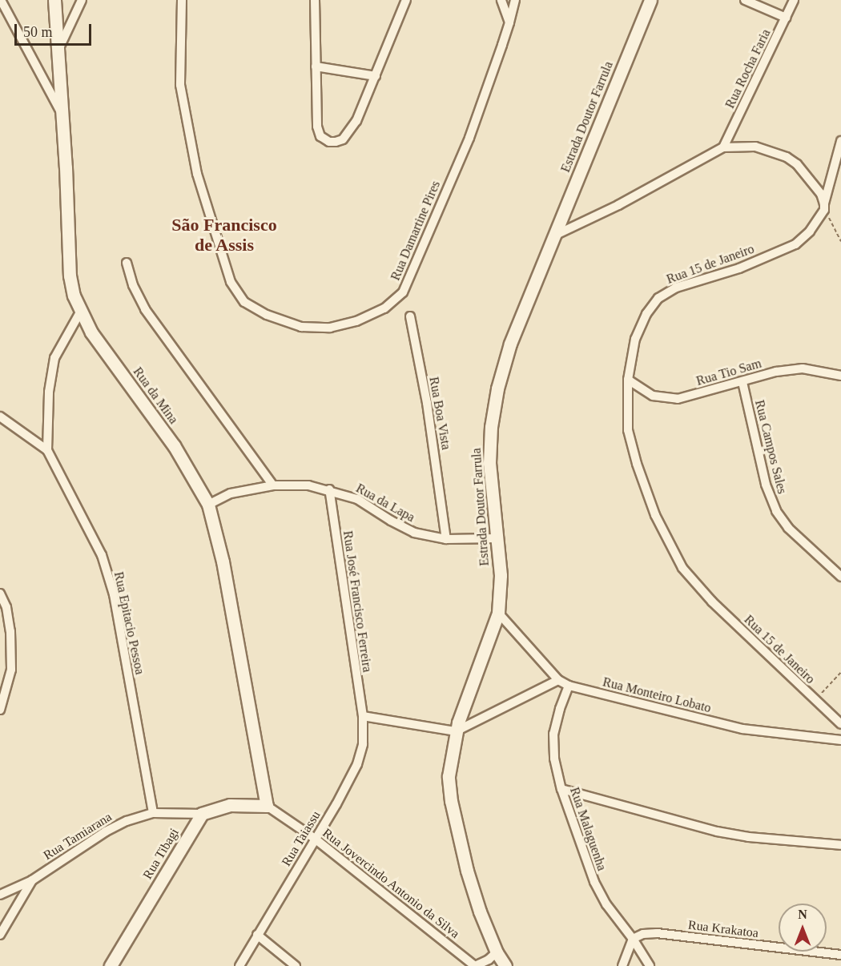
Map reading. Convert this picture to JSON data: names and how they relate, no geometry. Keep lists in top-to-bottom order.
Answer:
{
  "streets": {
    "street": [
      "Rua Rocha Faria",
      "Estrada Doutor Farrula",
      "Rua Damartine Pires",
      "Rua 15 de Janeiro",
      "Rua Tio Sam",
      "Rua da Mina",
      "Rua Boa Vista",
      "Rua Campos Sales",
      "Rua da Lapa",
      "Rua José Francisco Ferreira",
      "Rua Epitacio Pessoa",
      "Rua Monteiro Lobato",
      "Rua Malaguenha",
      "Rua Tamiarana",
      "Rua Taiassu",
      "Rua Tibagi",
      "Rua Jovercindo Antonio da Silva",
      "Rua Krakatoa"
    ]
  },
  "crossings": [
    ["Estrada Doutor Farrula", "Rua da Lapa"],
    ["Estrada Doutor Farrula", "Rua Monteiro Lobato"],
    ["Rua 15 de Janeiro", "Rua Tio Sam"],
    ["Rua Tio Sam", "Rua Campos Sales"],
    ["Rua da Mina", "Rua da Lapa"],
    ["Rua da Mina", "Rua Jovercindo Antonio da Silva"],
    ["Rua Boa Vista", "Rua da Lapa"],
    ["Rua da Lapa", "Rua José Francisco Ferreira"],
    ["Rua José Francisco Ferreira", "Rua Taiassu"],
    ["Rua Epitacio Pessoa", "Rua Tamiarana"],
    ["Rua Monteiro Lobato", "Rua Malaguenha"],
    ["Rua Malaguenha", "Rua Krakatoa"],
    ["Rua Tamiarana", "Rua Tibagi"],
    ["Rua Taiassu", "Rua Jovercindo Antonio da Silva"]
  ],
  "districts": ["São Francisco de Assis"],
  "scale_bar": "50 m",
  "north": "top"
}
